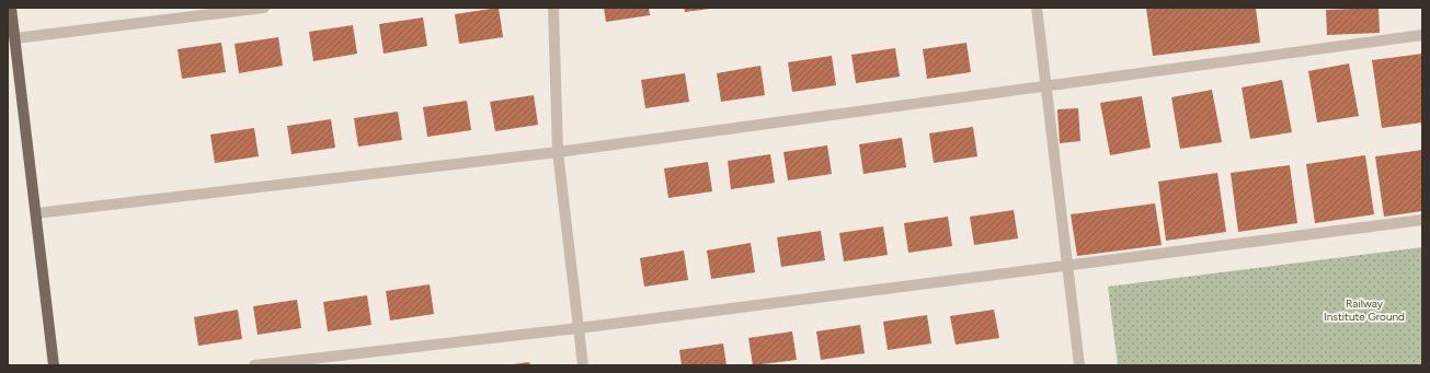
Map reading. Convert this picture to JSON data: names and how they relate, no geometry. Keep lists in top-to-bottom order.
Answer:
{
  "parks": ["Railway Institute Ground"]
}
